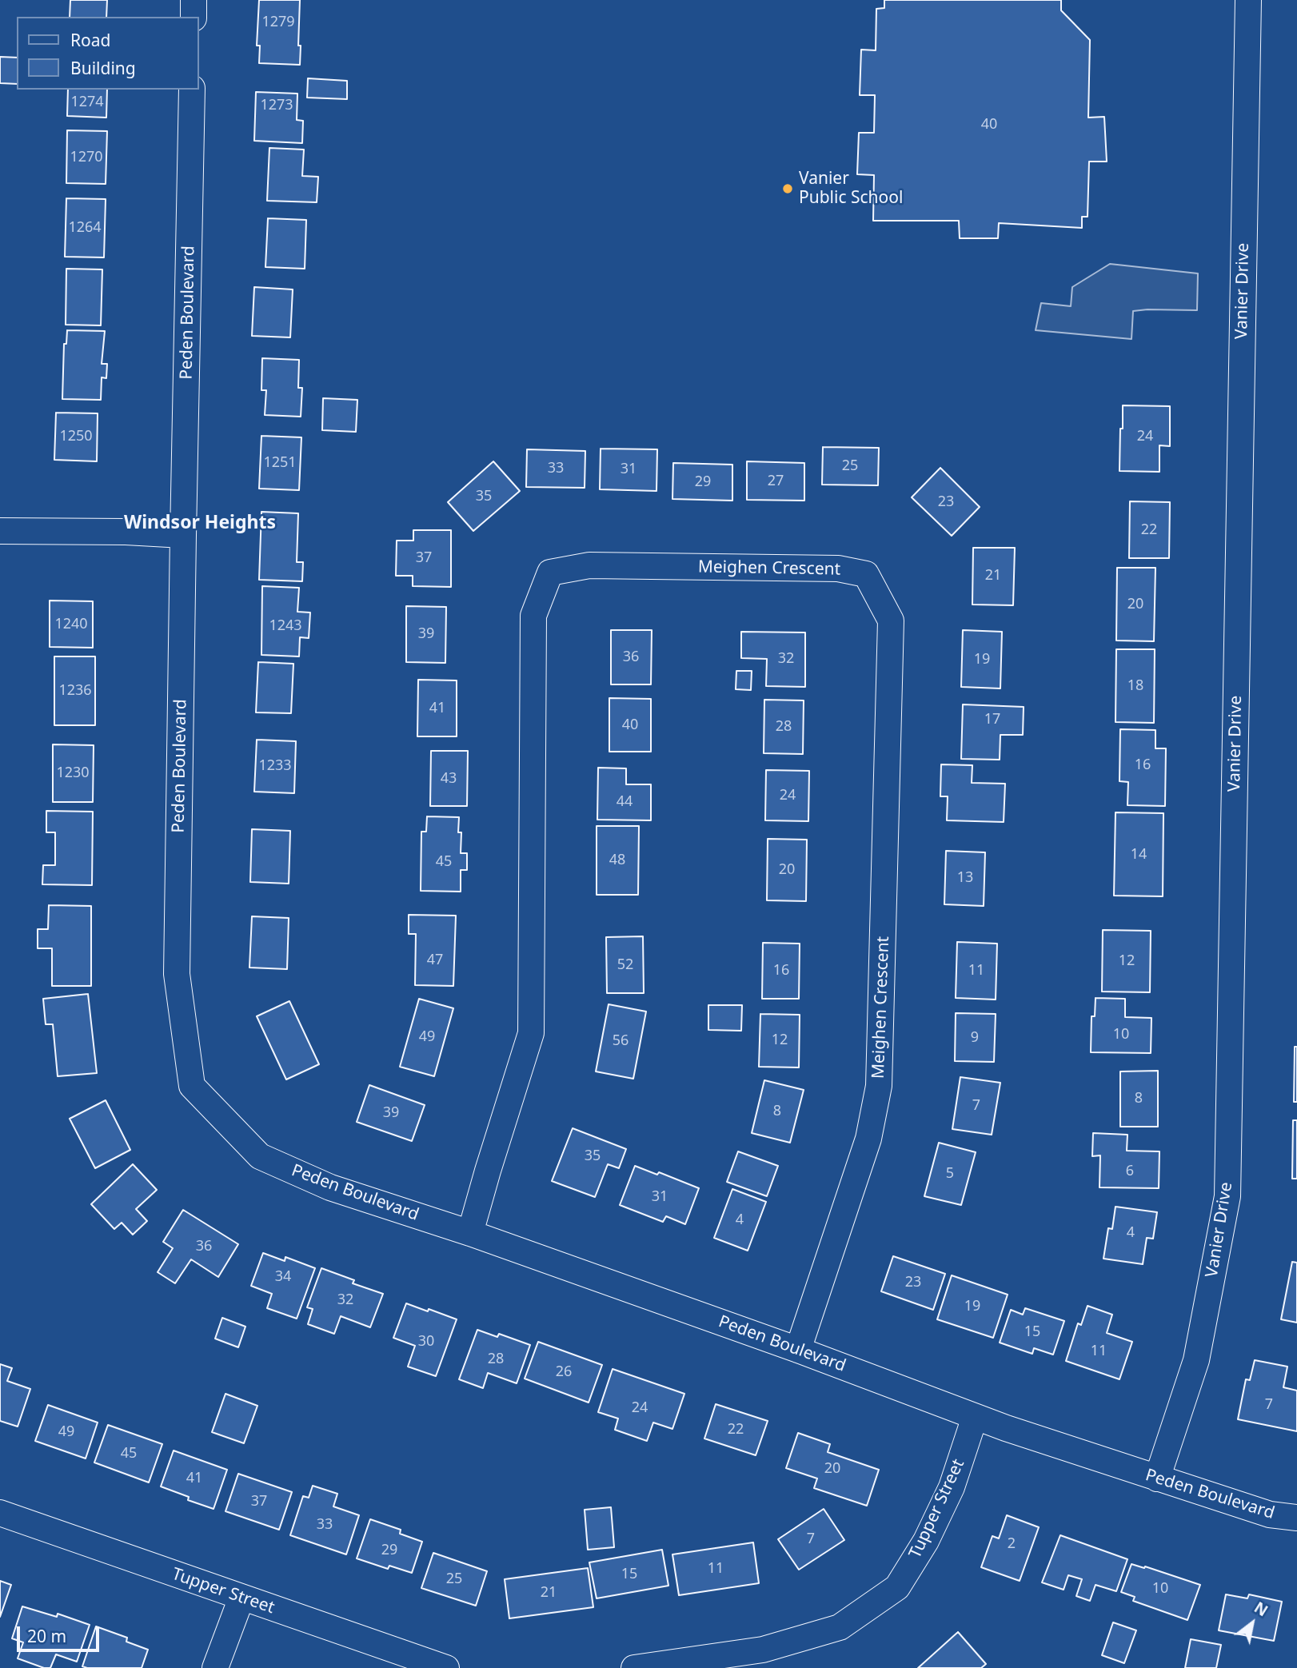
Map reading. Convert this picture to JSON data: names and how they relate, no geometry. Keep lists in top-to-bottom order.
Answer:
{
  "streets": {
    "street": [
      "Vanier Drive",
      "Peden Boulevard",
      "Meighen Crescent",
      "Tupper Street"
    ]
  },
  "crossings": [
    ["Vanier Drive", "Peden Boulevard"],
    ["Peden Boulevard", "Meighen Crescent"],
    ["Peden Boulevard", "Tupper Street"]
  ],
  "districts": ["Windsor Heights"],
  "places": ["Vanier Public School"],
  "house_numbers": [
    "1279",
    "1274",
    "1273",
    "40",
    "1270",
    "1264",
    "1250",
    "24",
    "1251",
    "25",
    "33",
    "31",
    "27",
    "29",
    "35",
    "23",
    "22",
    "37",
    "21",
    "20",
    "1240",
    "1243",
    "39",
    "36",
    "32",
    "19",
    "18",
    "1236",
    "41",
    "17",
    "40",
    "28",
    "16",
    "1233",
    "1230",
    "43",
    "24",
    "44",
    "14",
    "48",
    "45",
    "20",
    "13",
    "47",
    "12",
    "52",
    "16",
    "11",
    "10",
    "49",
    "9",
    "12",
    "56",
    "8",
    "7",
    "8",
    "39",
    "35",
    "6",
    "5",
    "31",
    "4",
    "4",
    "36",
    "34",
    "23",
    "32",
    "19",
    "15",
    "30",
    "11",
    "28",
    "26",
    "7",
    "24",
    "22",
    "49",
    "45",
    "20",
    "41",
    "37",
    "33",
    "7",
    "2",
    "29",
    "11",
    "15",
    "25",
    "10",
    "21"
  ],
  "legend": ["Road", "Building"],
  "scale_bar": "20 m",
  "north": "top right"
}
